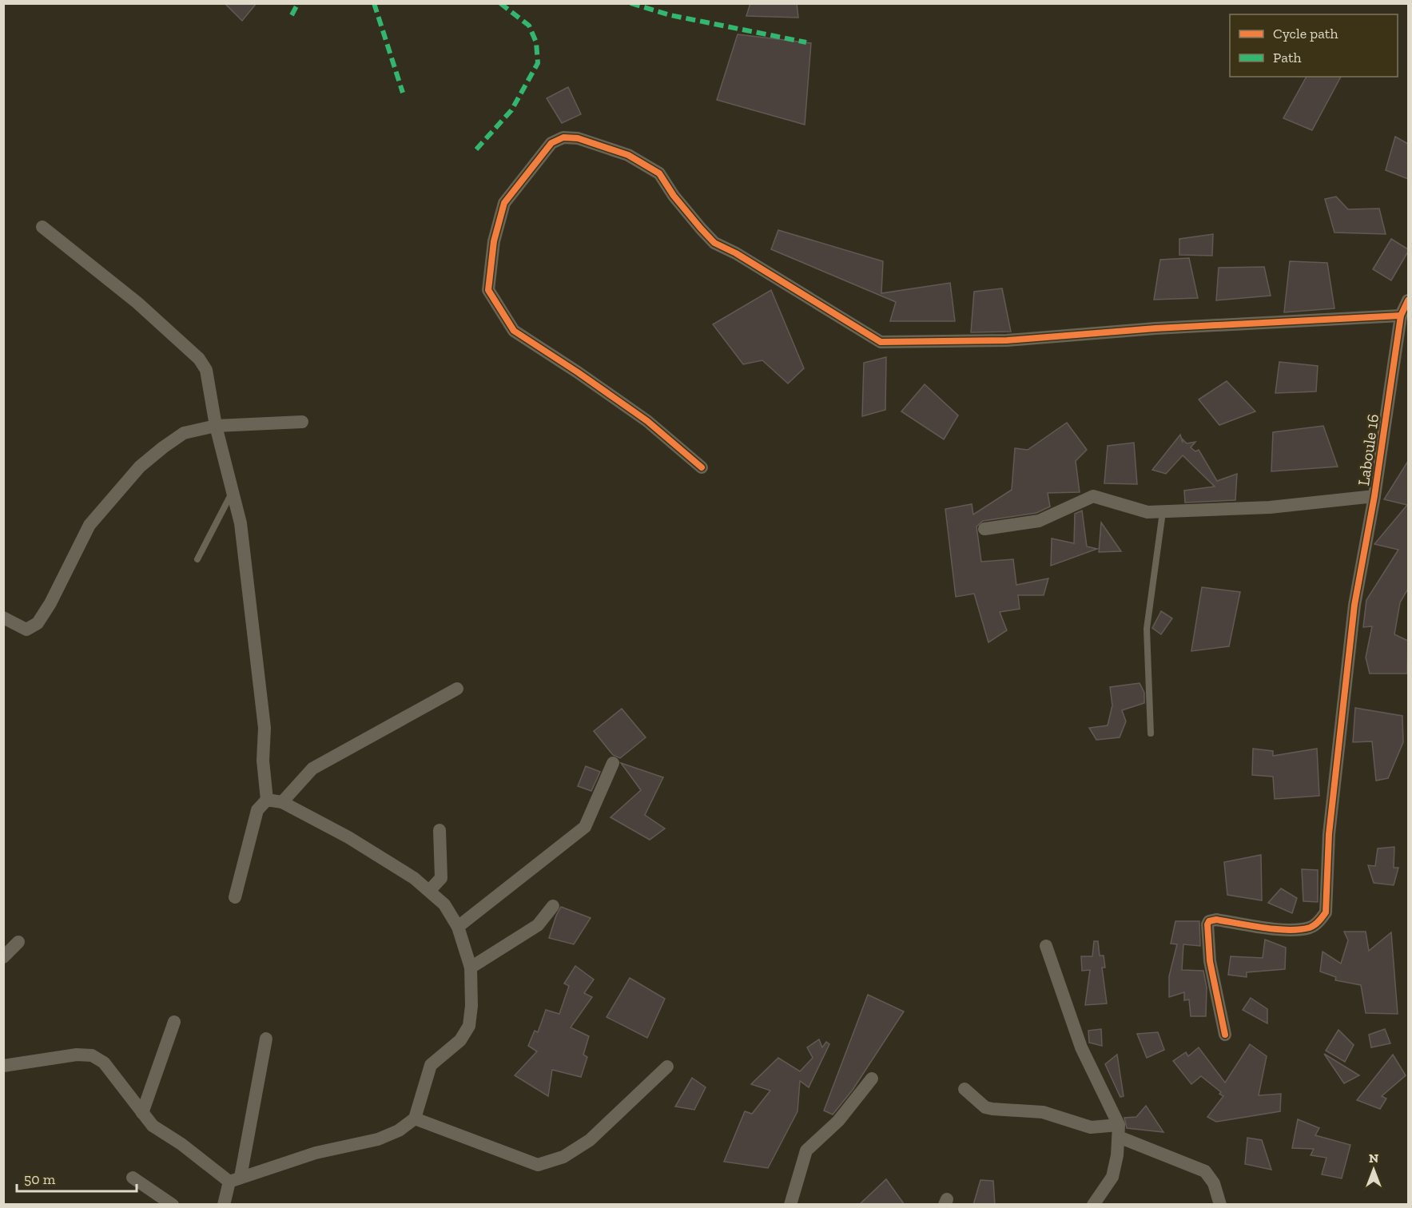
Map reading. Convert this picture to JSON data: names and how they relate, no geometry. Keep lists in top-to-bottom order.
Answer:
{
  "streets": {
    "street": ["Laboule 16"]
  },
  "legend": ["Cycle path", "Path"],
  "scale_bar": "50 m",
  "north": "top"
}
